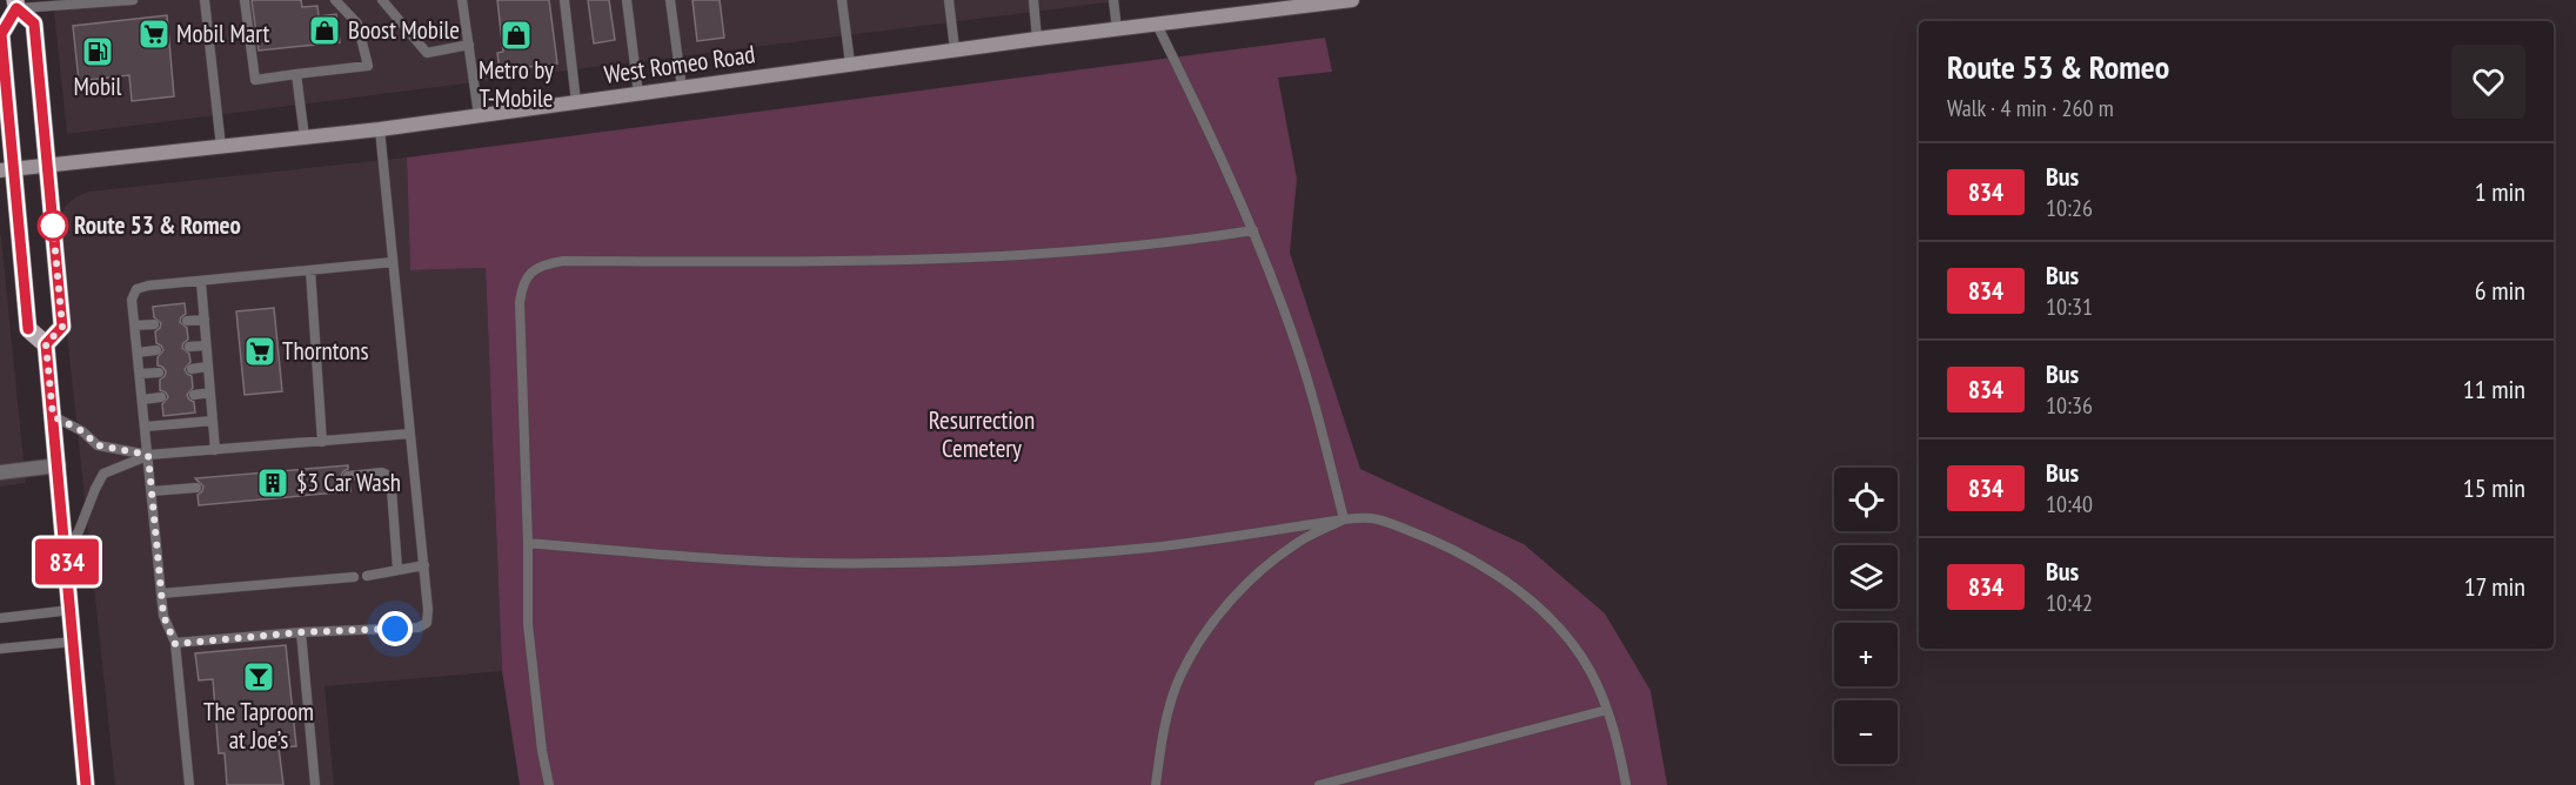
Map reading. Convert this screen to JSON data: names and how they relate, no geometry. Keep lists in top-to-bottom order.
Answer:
{
  "streets": {
    "main road": ["West Romeo Road"]
  },
  "parks": ["Resurrection Cemetery"],
  "places": {
    "shop": ["Boost Mobile", "Metro by T-Mobile"],
    "supermarket": ["Mobil Mart", "Thorntons"],
    "fuel station": ["Mobil"],
    "other": ["Route 53 & Romeo"],
    "building": ["$3 Car Wash"],
    "bar": ["The Taproom at Joe’s"]
  },
  "lines": ["bus line 834"],
  "page": {
    "on_map": "834",
    "heading": ["Route 53 & Romeo", "Walk · 4 min · 260 m"],
    "list": [
      {
        "mark": "834",
        "name": "Bus",
        "note": "10:26",
        "value": "1 min"
      },
      {
        "mark": "834",
        "name": "Bus",
        "note": "10:31",
        "value": "6 min"
      },
      {
        "mark": "834",
        "name": "Bus",
        "note": "10:36",
        "value": "11 min"
      },
      {
        "mark": "834",
        "name": "Bus",
        "note": "10:40",
        "value": "15 min"
      },
      {
        "mark": "834",
        "name": "Bus",
        "note": "10:42",
        "value": "17 min"
      }
    ],
    "map_buttons": ["+", "−"]
  }
}
